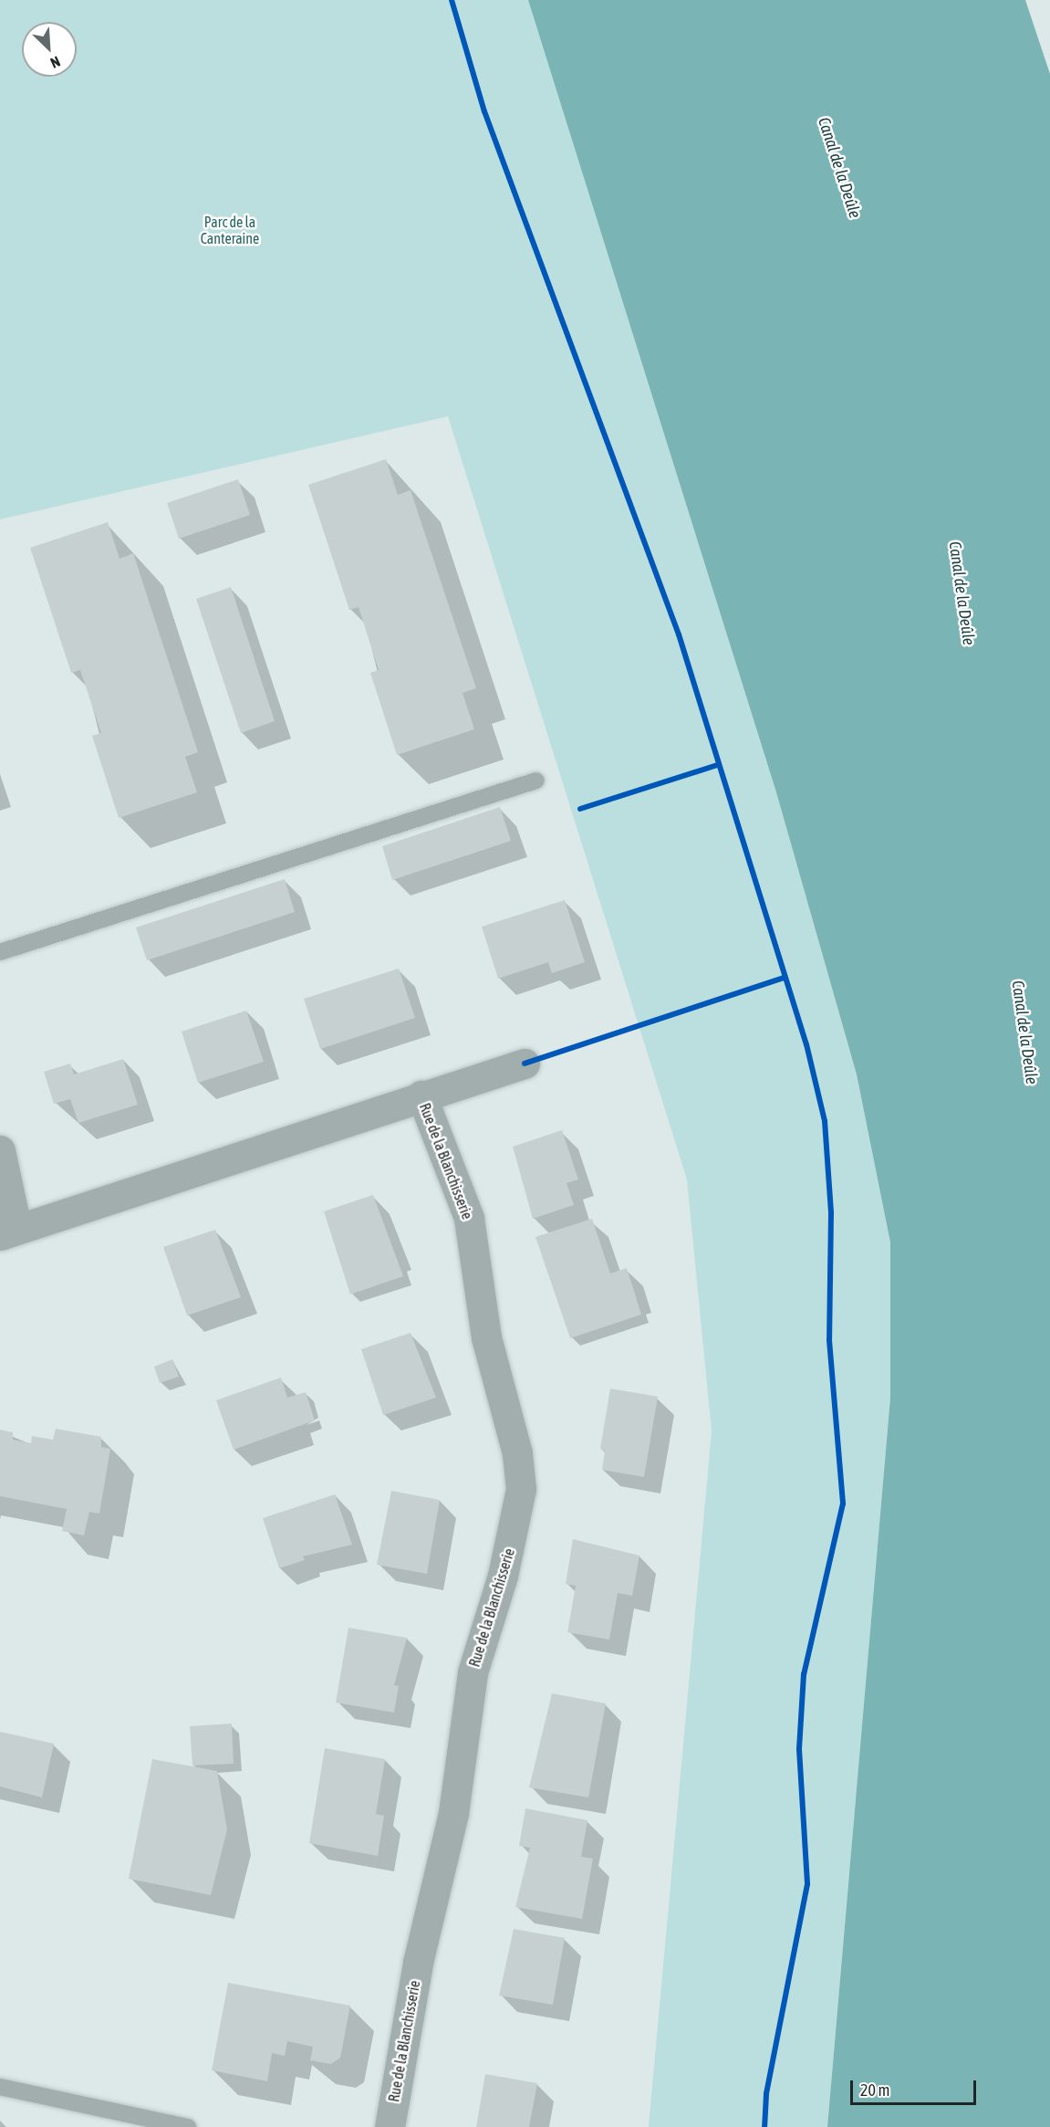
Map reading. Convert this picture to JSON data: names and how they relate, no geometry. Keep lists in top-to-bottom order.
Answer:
{
  "streets": {
    "street": ["Rue de la Blanchisserie"]
  },
  "water": ["Canal de la Deûle"],
  "parks": ["Parc de la Canteraine"],
  "scale_bar": "20 m",
  "north": "bottom right"
}
